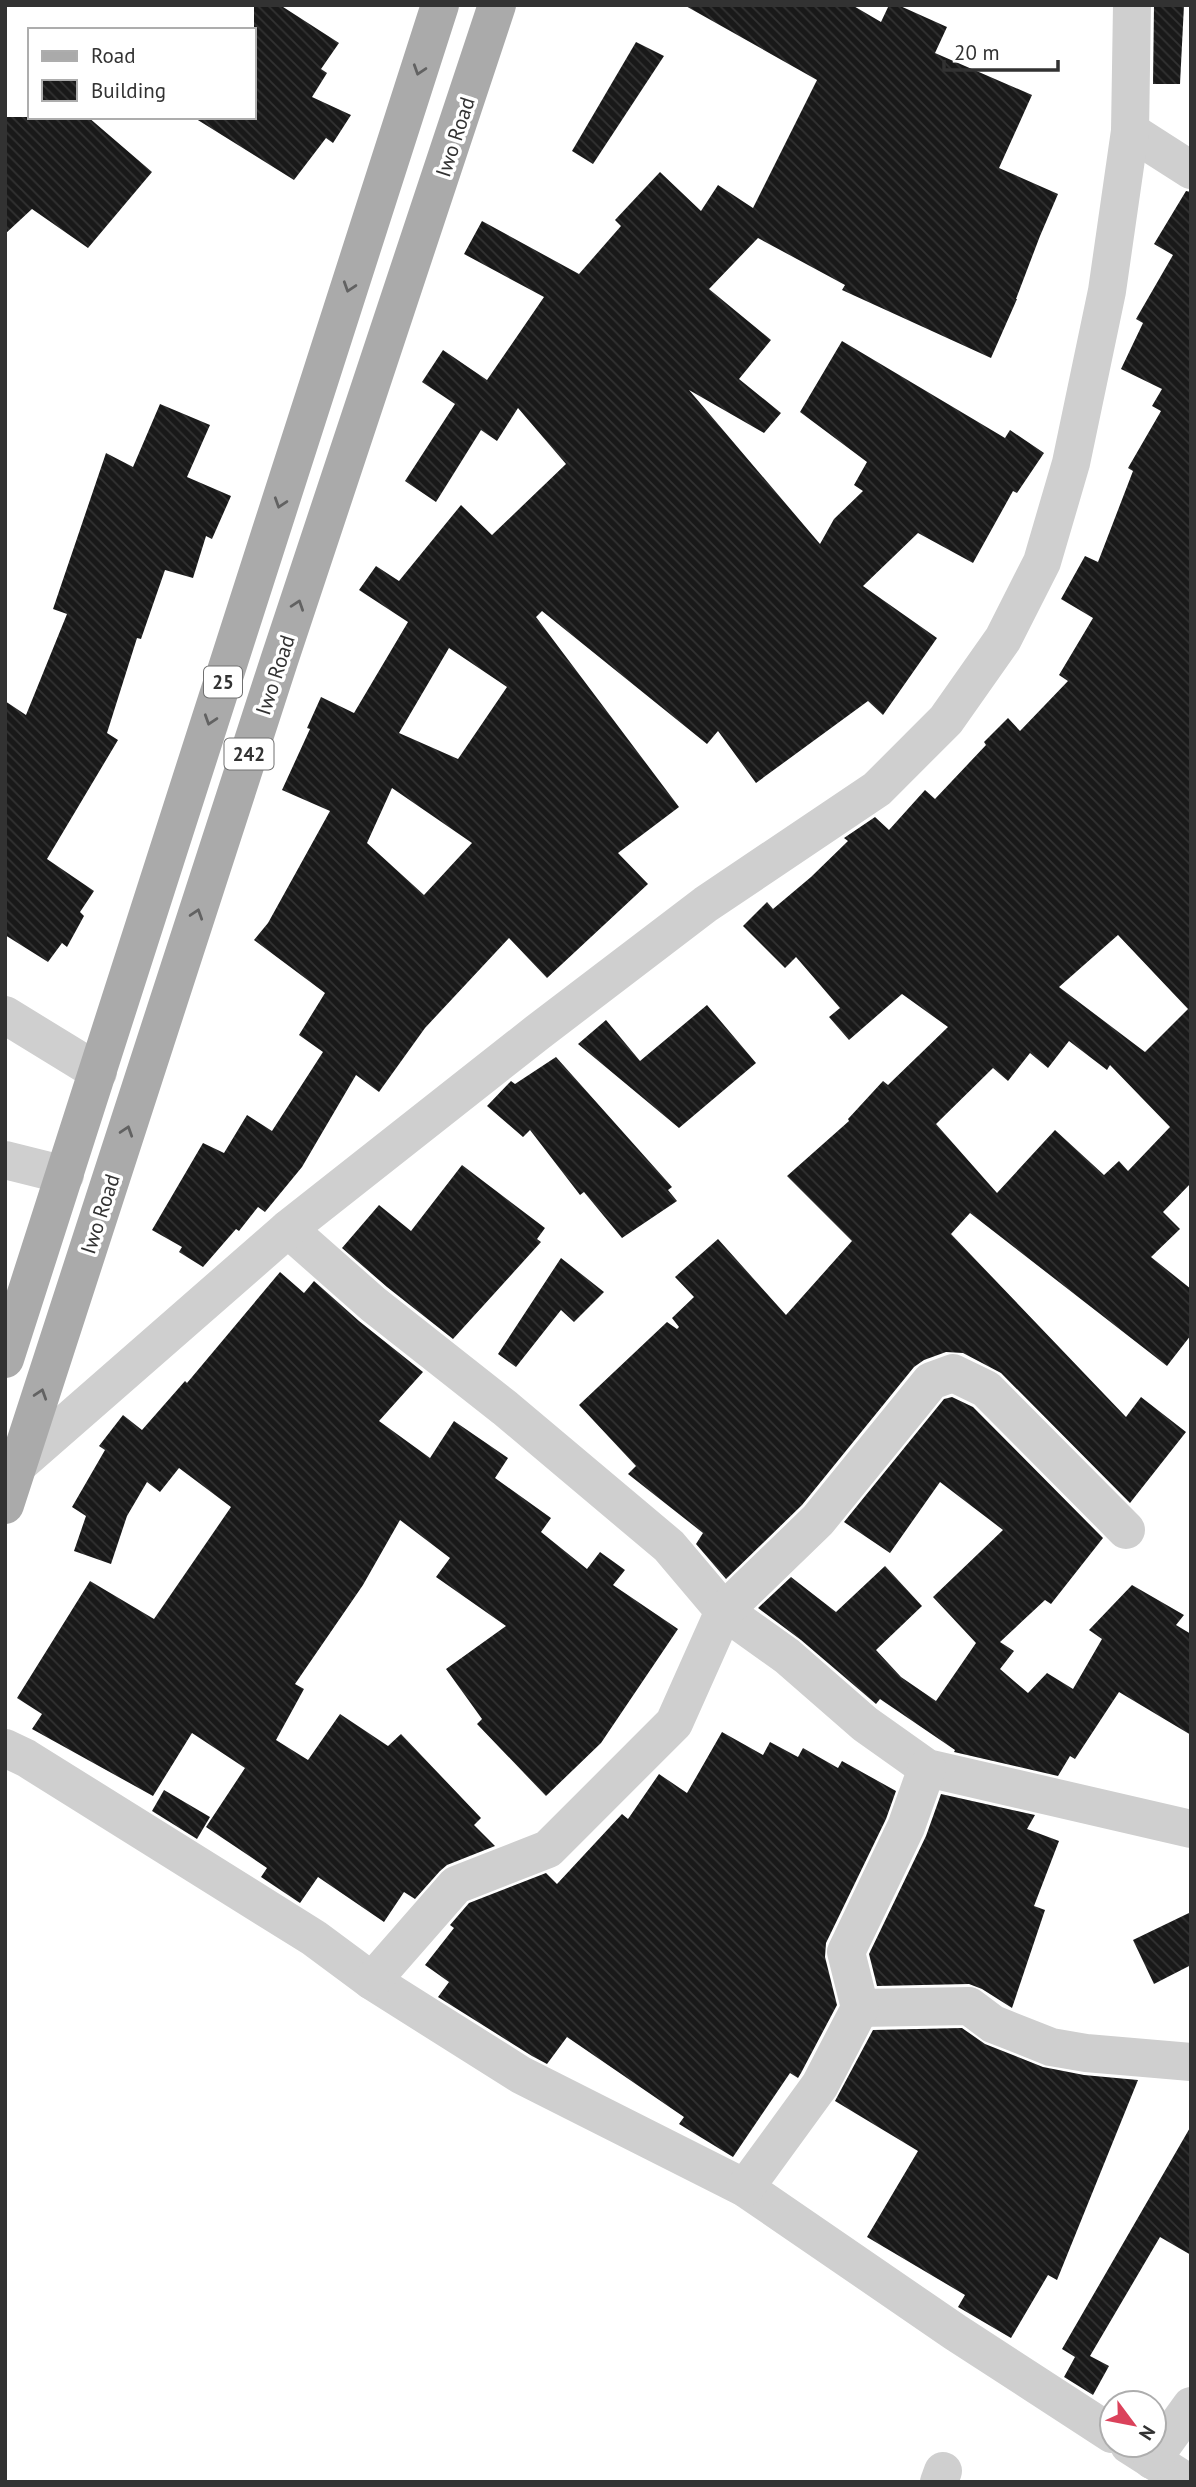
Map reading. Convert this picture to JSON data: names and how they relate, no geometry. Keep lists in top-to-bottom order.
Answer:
{
  "streets": {
    "main road": ["Iwo Road", "25", "242"]
  },
  "legend": ["Road", "Building"],
  "scale_bar": "20 m",
  "north": "bottom right"
}
